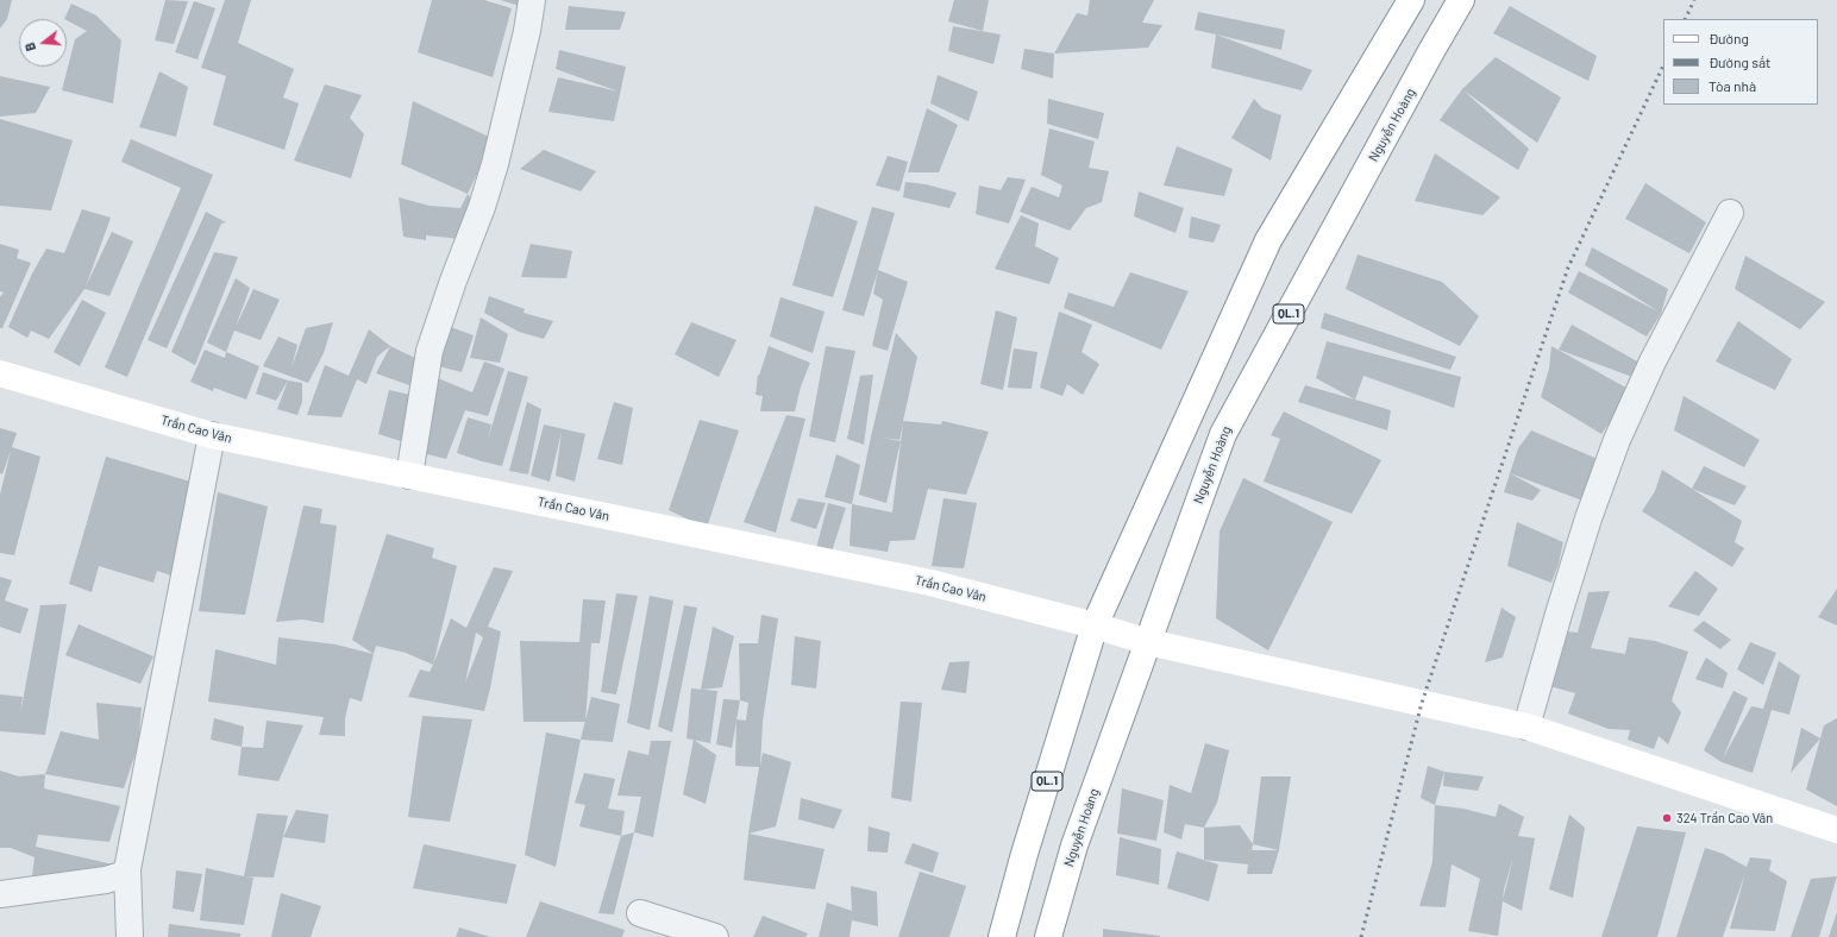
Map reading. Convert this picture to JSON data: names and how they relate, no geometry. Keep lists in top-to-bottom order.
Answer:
{
  "streets": {
    "main road": ["Nguyễn Hoàng", "QL.1", "Trần Cao Vân"]
  },
  "crossings": [
    ["Nguyễn Hoàng", "Trần Cao Vân"],
    ["QL.1", "Trần Cao Vân"]
  ],
  "places": ["324 Trần Cao Vân"],
  "legend": ["Đường", "Đường sắt", "Tòa nhà"],
  "north": "left"
}
